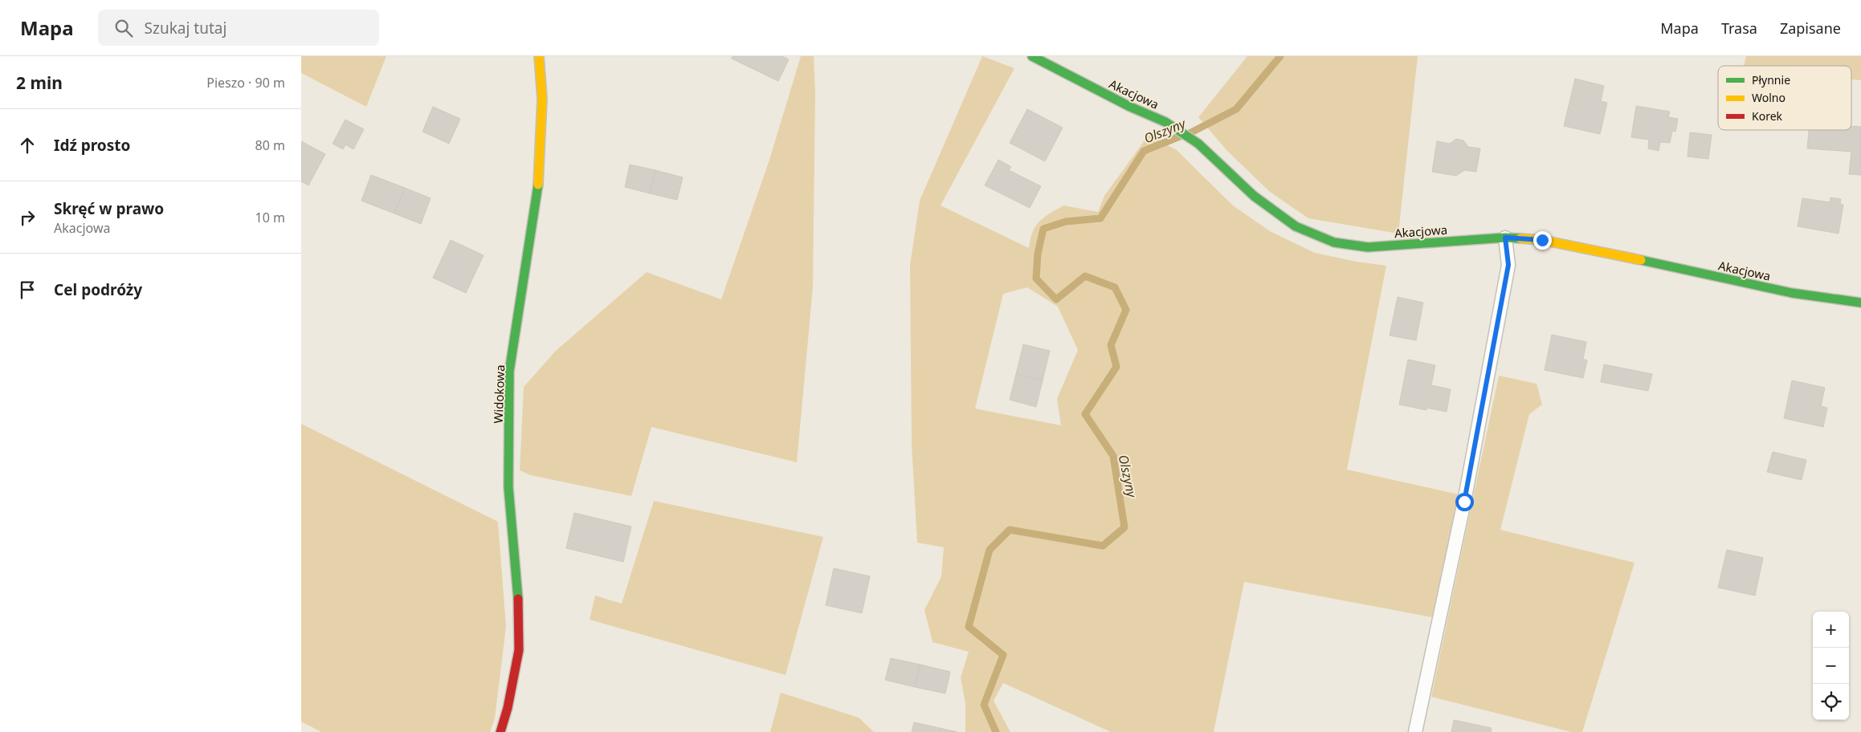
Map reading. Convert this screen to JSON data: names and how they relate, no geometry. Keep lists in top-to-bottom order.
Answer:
{
  "streets": {
    "street": ["Akacjowa", "Widokowa"]
  },
  "water": ["Olszyny"],
  "legend": ["Płynnie", "Wolno", "Korek"],
  "page": {
    "header": "Mapa",
    "search": "Szukaj tutaj",
    "nav": ["Mapa", "Trasa", "Zapisane"],
    "heading": ["2 min", "Pieszo · 90 m"],
    "list": [
      ["Idź prosto", "80 m"],
      ["Skręć w prawo", "Akacjowa", "10 m"],
      "Cel podróży"
    ],
    "map_buttons": ["+", "−"]
  }
}
